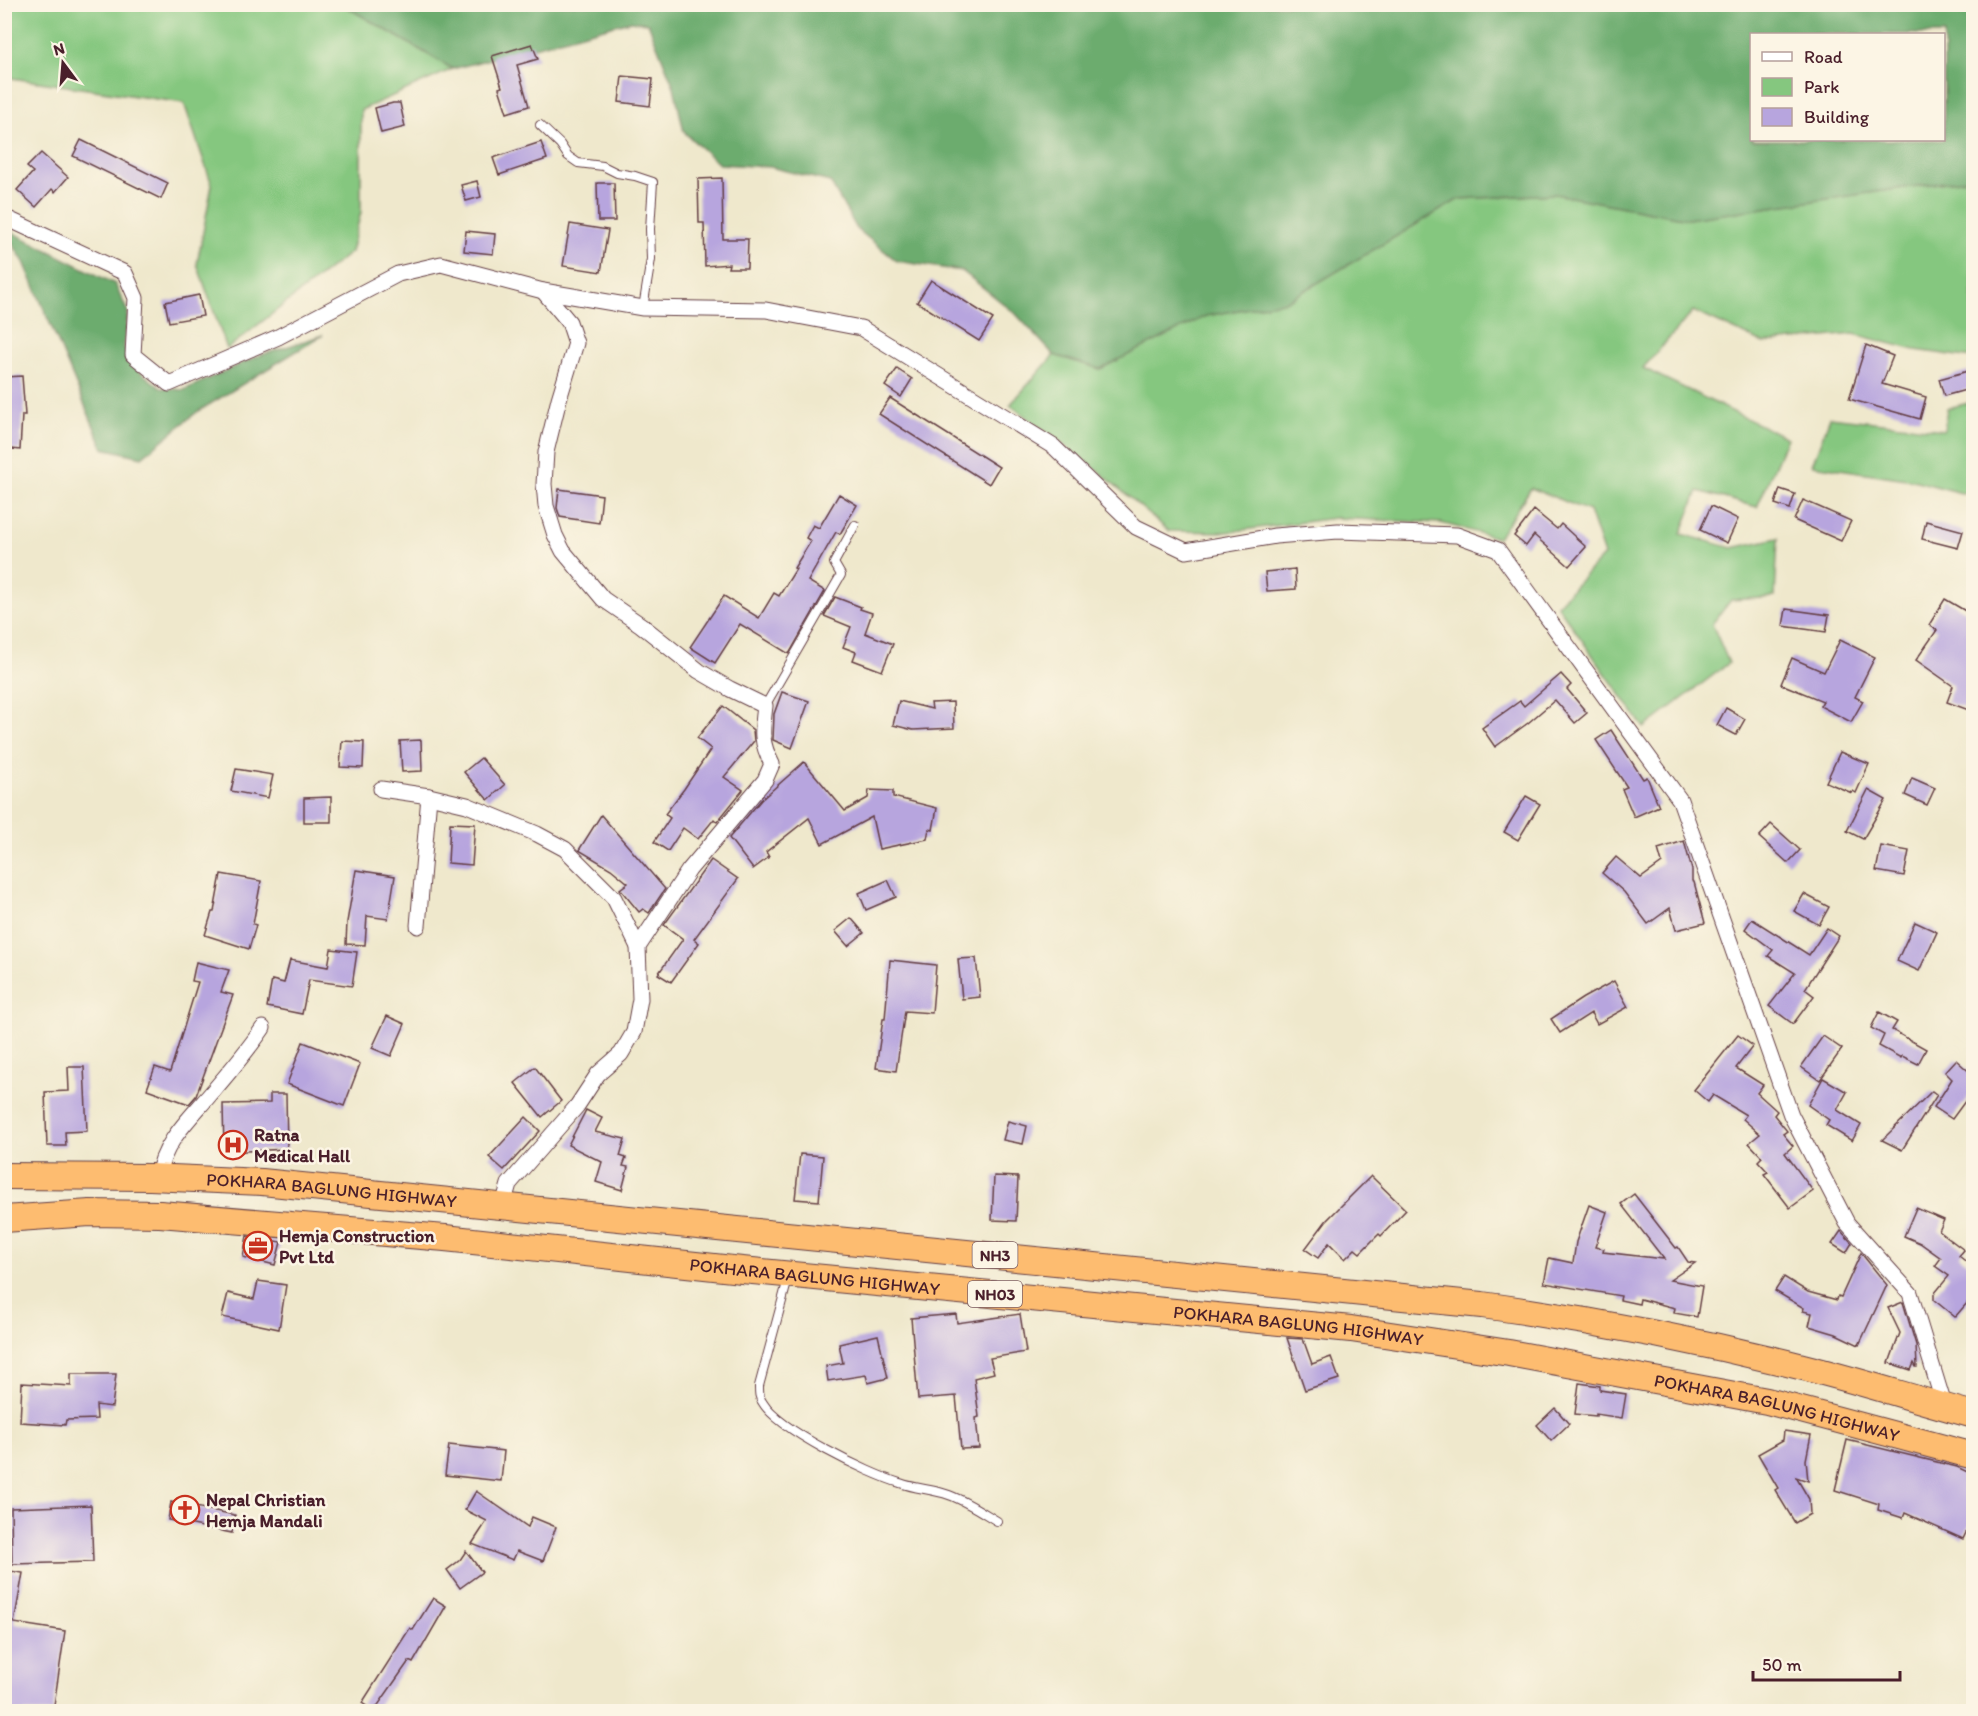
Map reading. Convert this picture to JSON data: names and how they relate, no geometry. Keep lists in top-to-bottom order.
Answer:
{
  "streets": {
    "highway": ["POKHARA BAGLUNG HIGHWAY", "NH3", "NH03"]
  },
  "places": {
    "hospital": ["Ratna Medical Hall"],
    "office": ["Hemja Construction Pvt Ltd"],
    "church": ["Nepal Christian Hemja Mandali"]
  },
  "legend": ["Road", "Park", "Building"],
  "scale_bar": "50 m",
  "north": "top"
}
